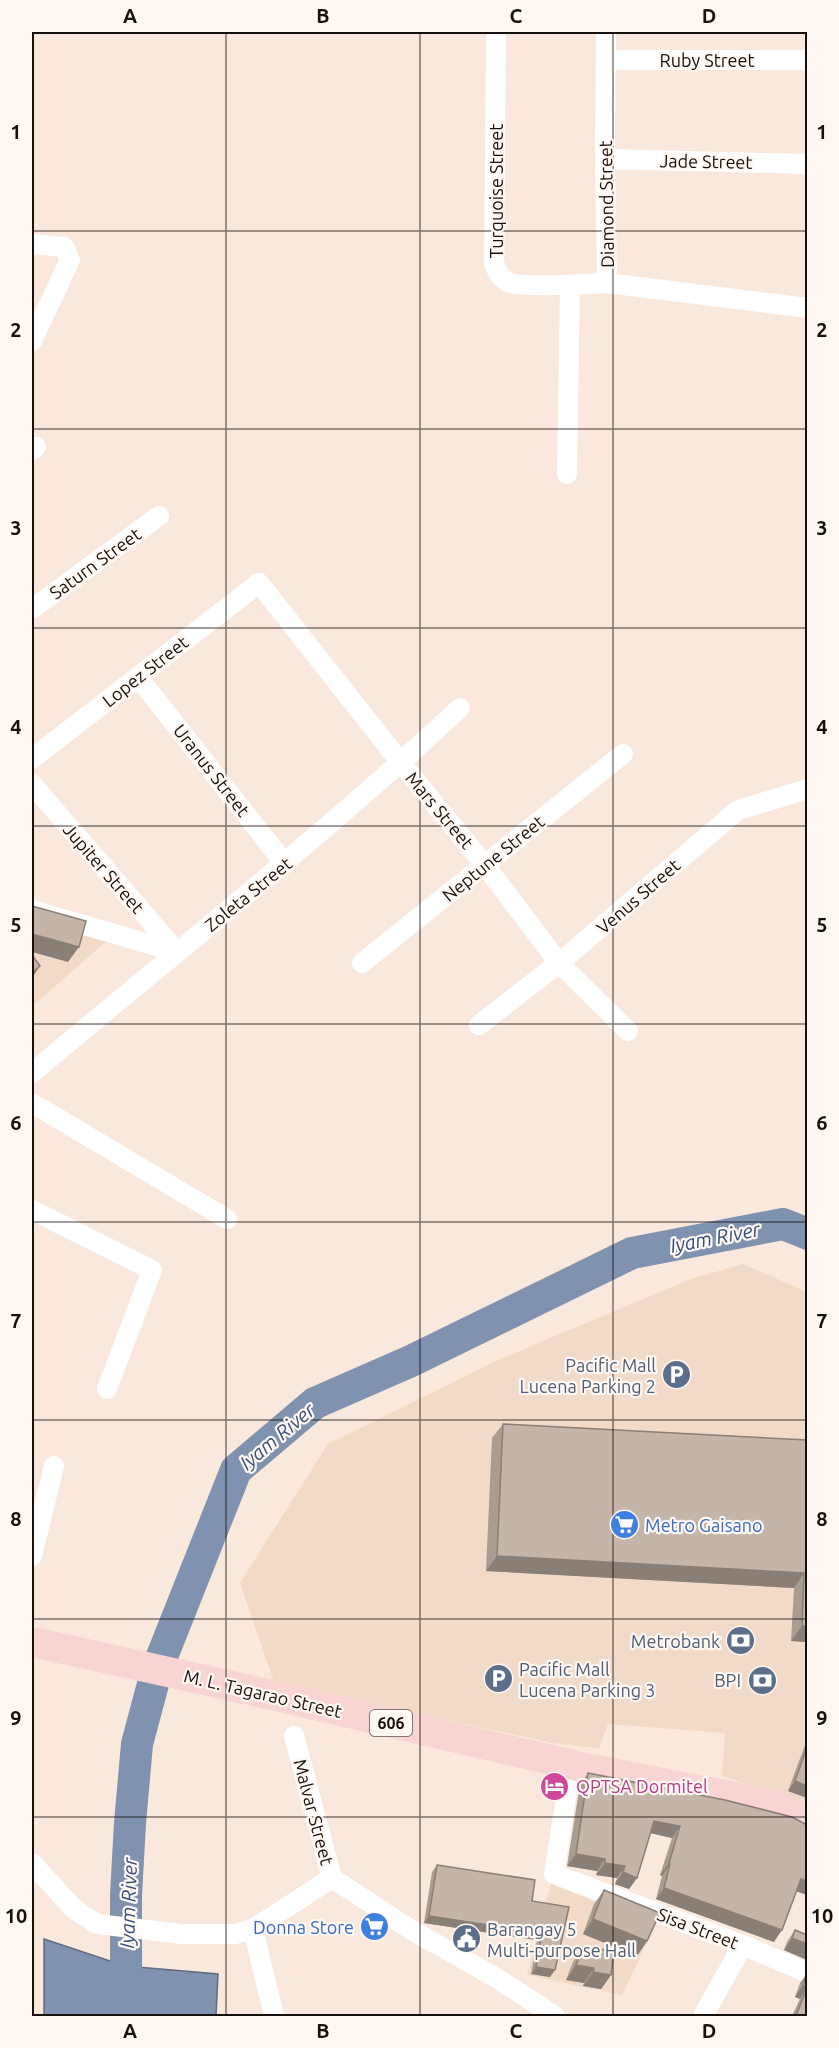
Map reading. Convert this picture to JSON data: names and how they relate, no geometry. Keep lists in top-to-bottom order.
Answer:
{
  "streets": {
    "main road": ["M. L. Tagarao Street", "606"],
    "street": [
      "Ruby Street",
      "Jade Street",
      "Turquoise Street",
      "Diamond Street",
      "Saturn Street",
      "Lopez Street",
      "Uranus Street",
      "Mars Street",
      "Neptune Street",
      "Jupiter Street",
      "Zoleta Street",
      "Venus Street",
      "Malvar Street",
      "Sisa Street"
    ]
  },
  "crossings": [
    ["Ruby Street", "Diamond Street"],
    ["Jade Street", "Diamond Street"],
    ["Turquoise Street", "Diamond Street"],
    ["Lopez Street", "Uranus Street"],
    ["Lopez Street", "Mars Street"],
    ["Uranus Street", "Zoleta Street"],
    ["Mars Street", "Neptune Street"],
    ["Mars Street", "Zoleta Street"],
    ["Mars Street", "Venus Street"],
    ["Jupiter Street", "Zoleta Street"],
    ["M. L. Tagarao Street", "Sisa Street"]
  ],
  "water": ["Iyam River"],
  "places": {
    "parking": ["Pacific Mall Lucena Parking 2", "Pacific Mall Lucena Parking 3"],
    "supermarket": ["Metro Gaisano", "Donna Store"],
    "bank": ["Metrobank", "BPI"],
    "hotel": ["QPTSA Dormitel"],
    "public building": ["Barangay 5 Multi-purpose Hall"]
  },
  "grid": {
    "columns": [
      "A",
      "B",
      "C",
      "D"
    ],
    "rows": [
      "1",
      "2",
      "3",
      "4",
      "5",
      "6",
      "7",
      "8",
      "9",
      "10"
    ]
  }
}
